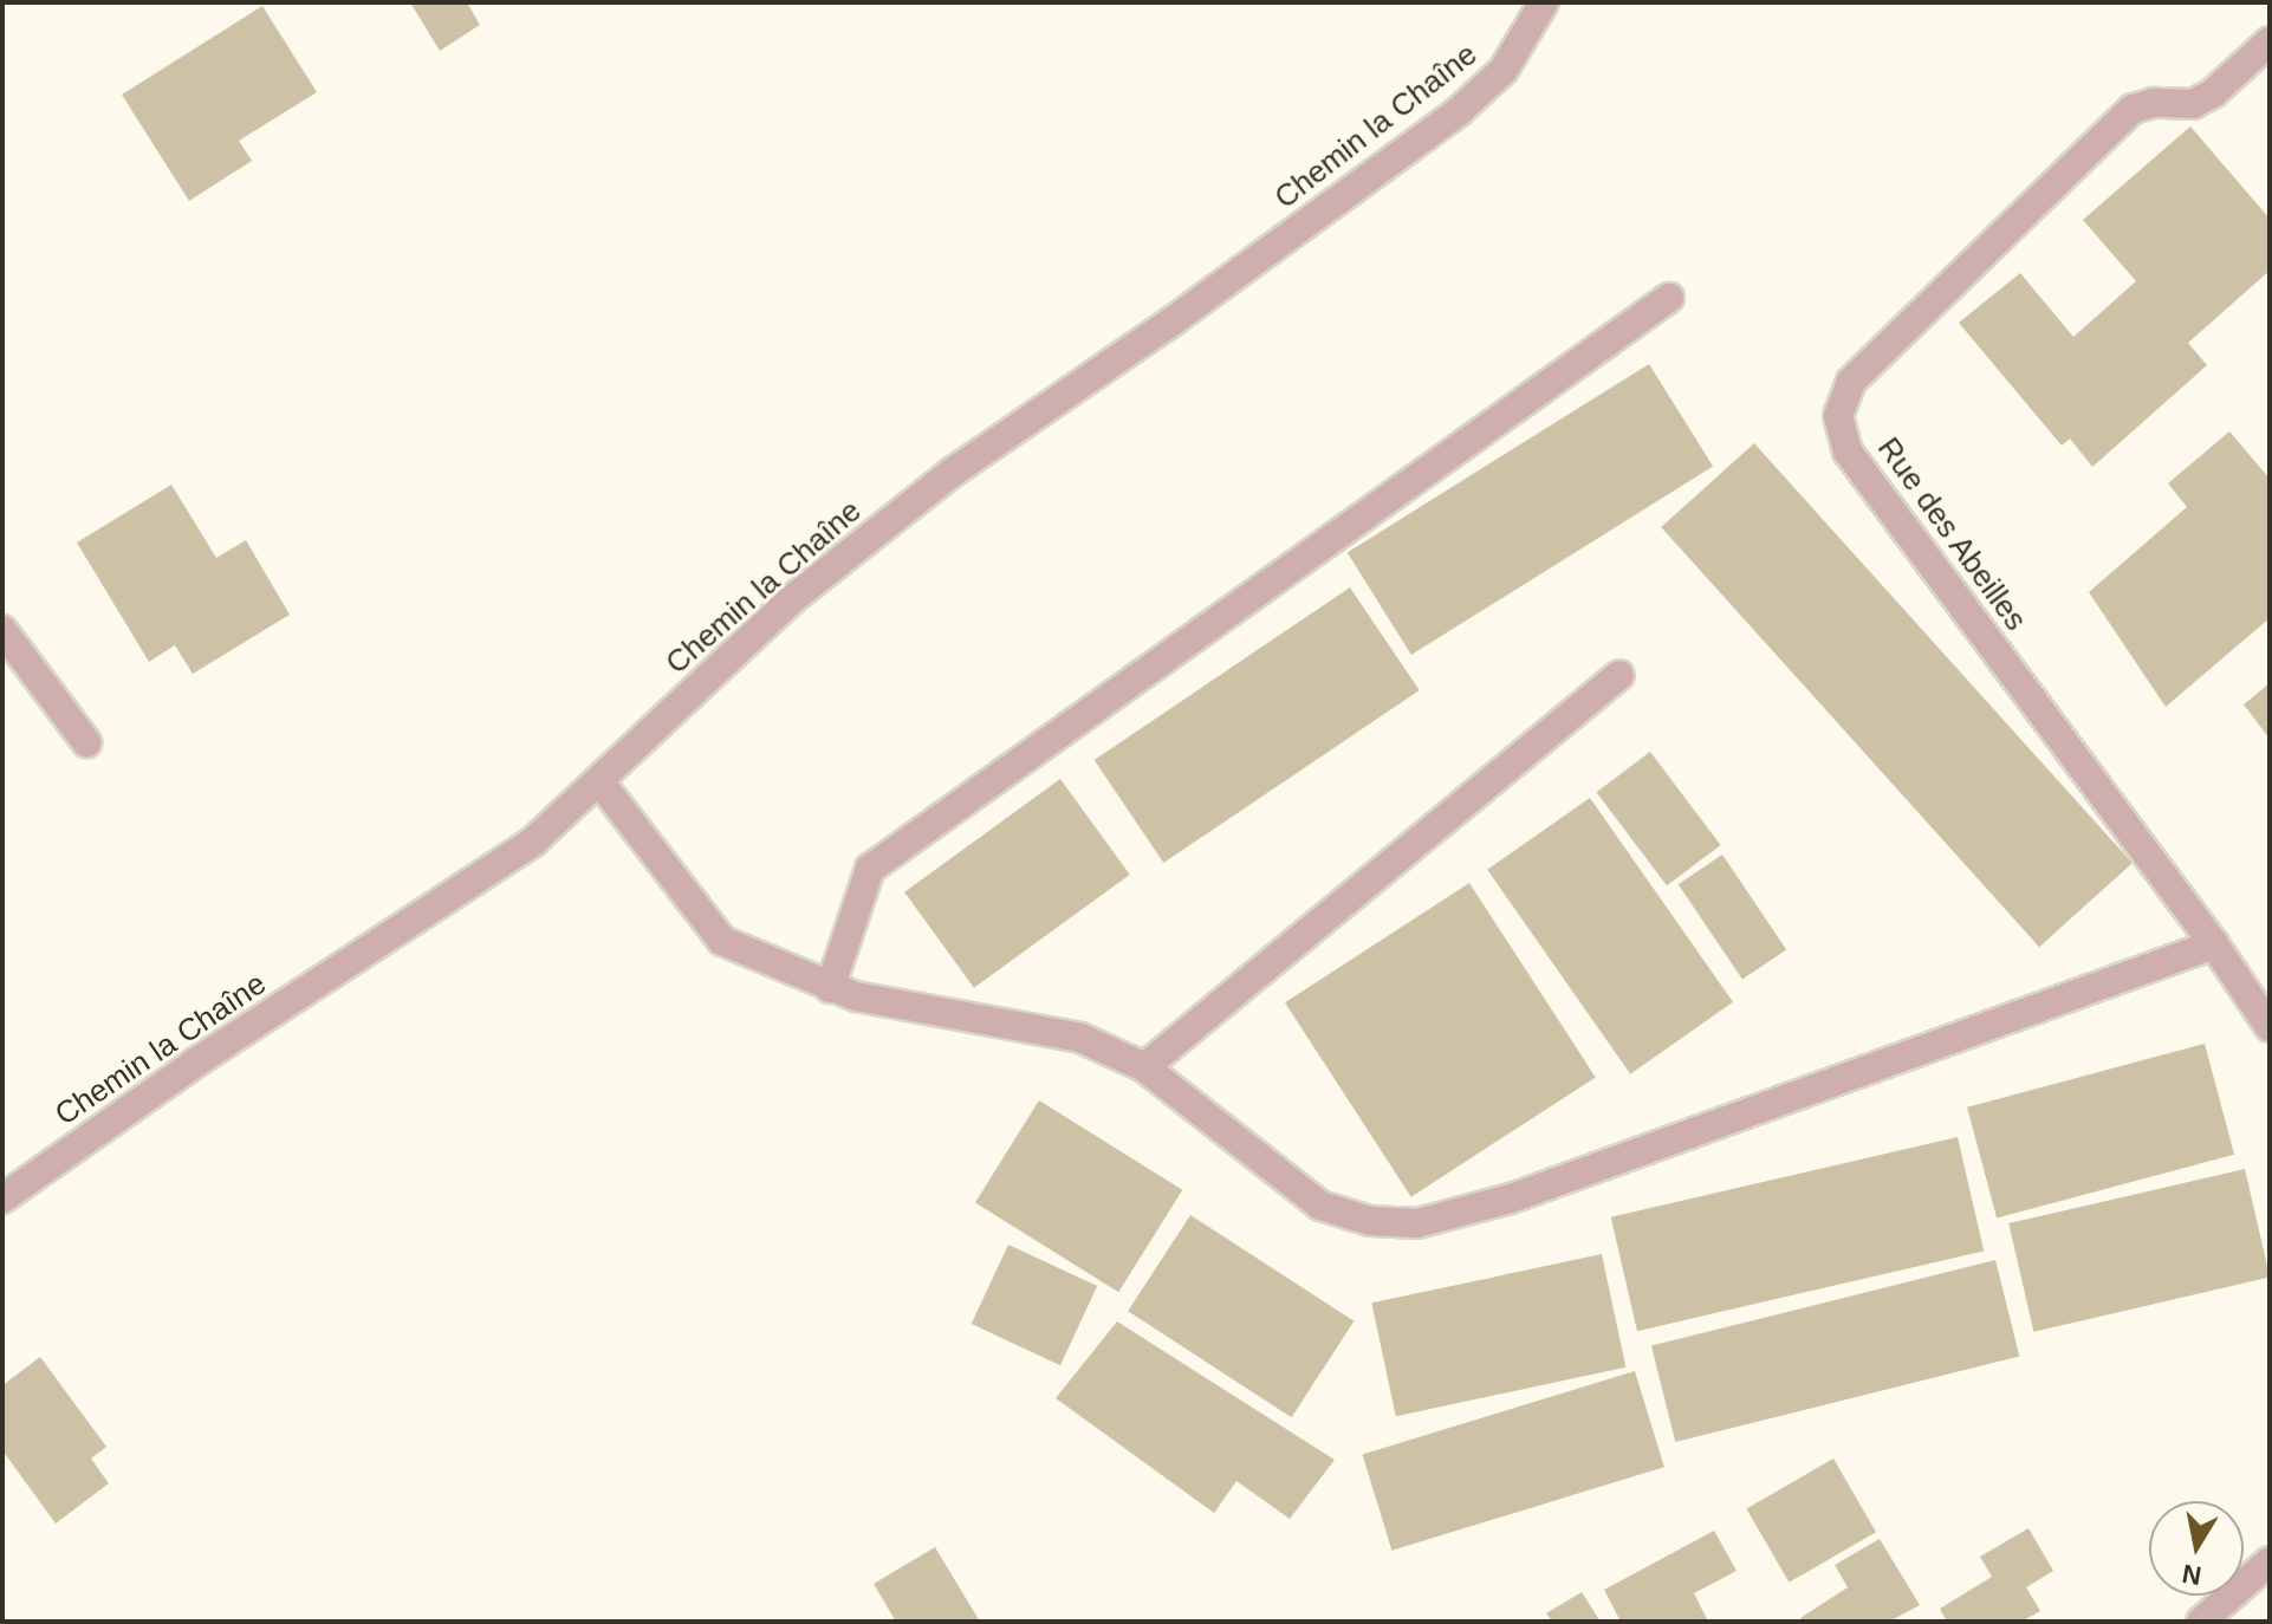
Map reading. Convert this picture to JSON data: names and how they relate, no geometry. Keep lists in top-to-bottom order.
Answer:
{
  "streets": {
    "street": ["Chemin la Chaîne", "Rue des Abeilles"]
  },
  "north": "bottom"
}
